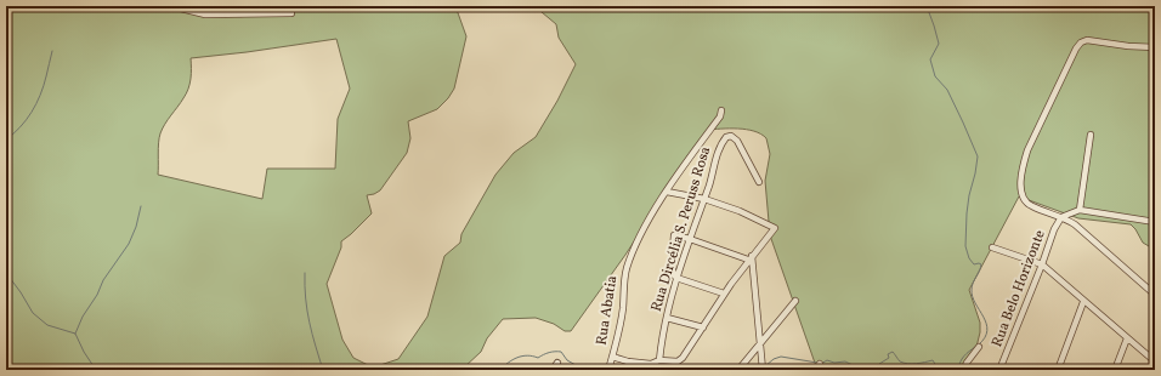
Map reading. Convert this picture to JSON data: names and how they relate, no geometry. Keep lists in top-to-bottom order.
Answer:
{
  "streets": {
    "street": ["Rua Dircélia S. Peruss Rosa", "Rua Belo Horizonte", "Rua Abatia"]
  }
}
